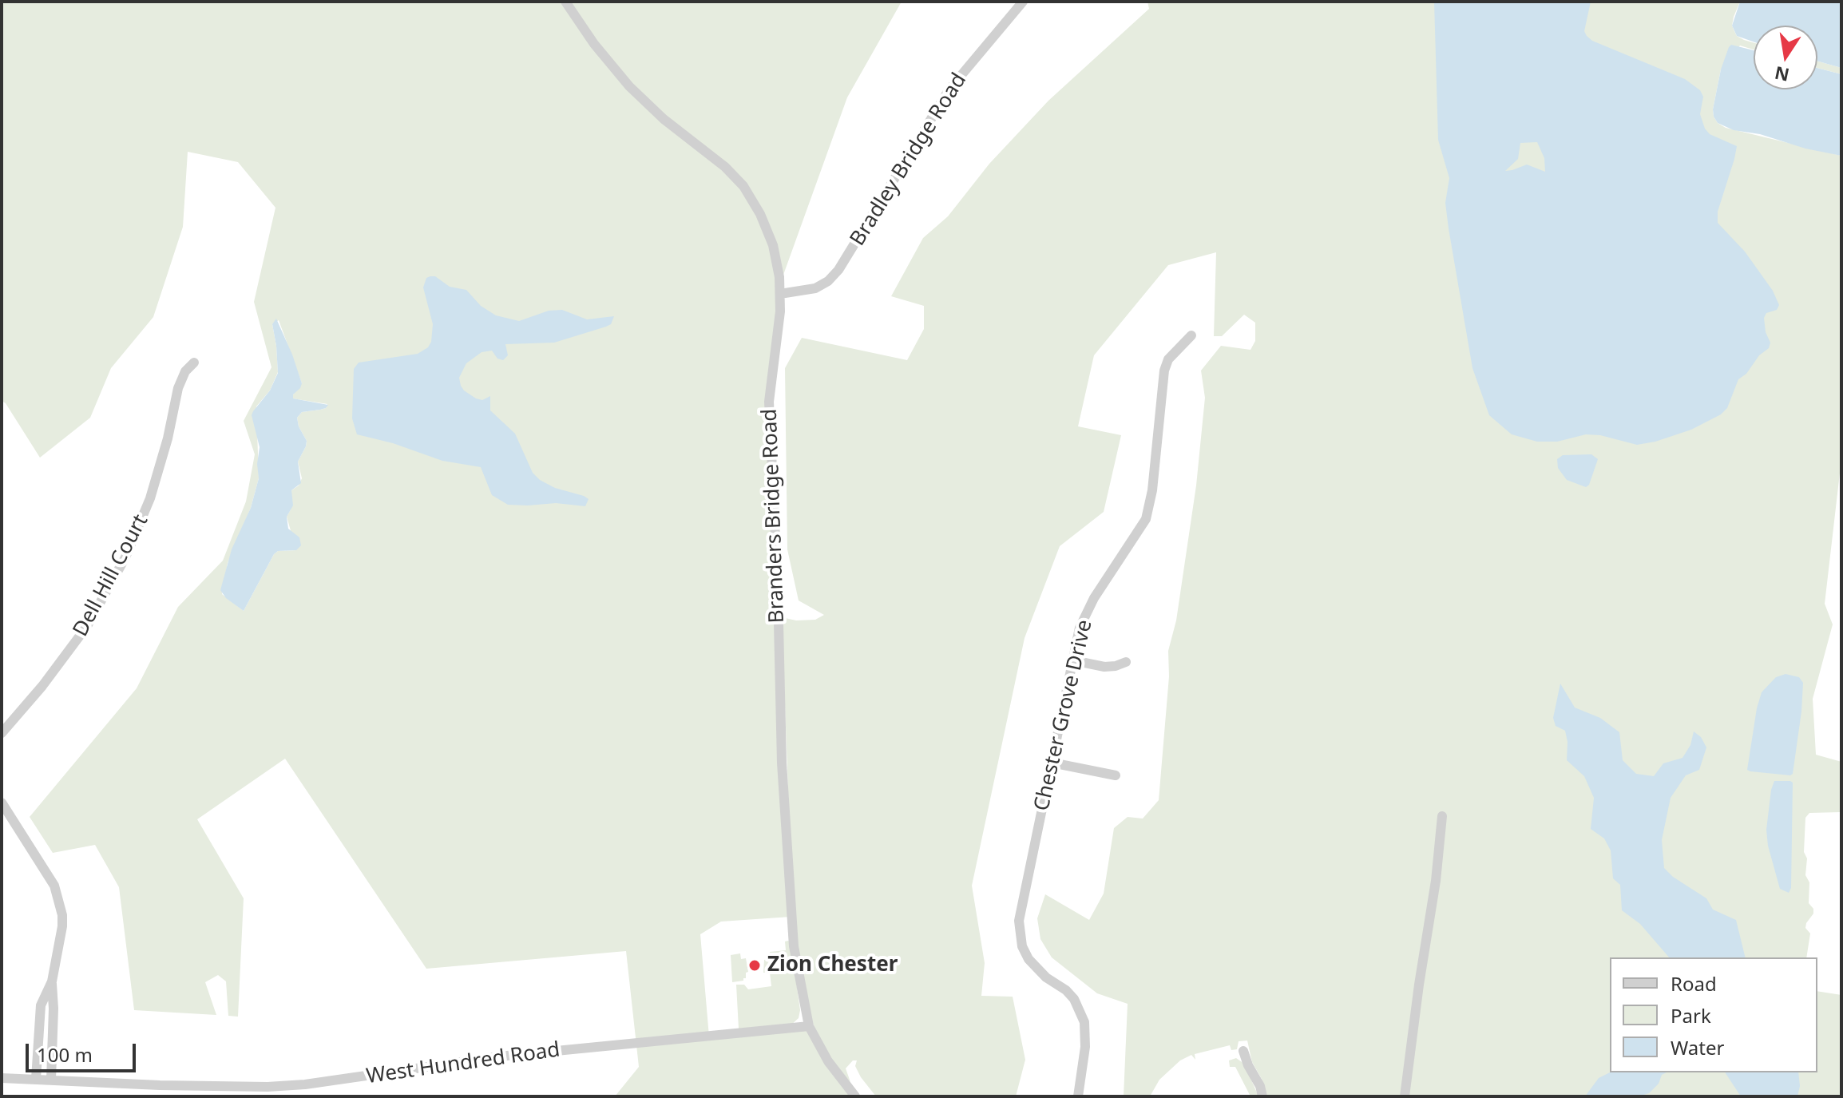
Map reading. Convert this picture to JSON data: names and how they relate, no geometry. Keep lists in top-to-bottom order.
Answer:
{
  "streets": {
    "street": [
      "Bradley Bridge Road",
      "Branders Bridge Road",
      "Dell Hill Court",
      "Chester Grove Drive",
      "West Hundred Road"
    ]
  },
  "crossings": [
    ["Bradley Bridge Road", "Branders Bridge Road"],
    ["Branders Bridge Road", "West Hundred Road"]
  ],
  "places": ["Zion Chester"],
  "legend": ["Road", "Park", "Water"],
  "scale_bar": "100 m",
  "north": "bottom"
}
